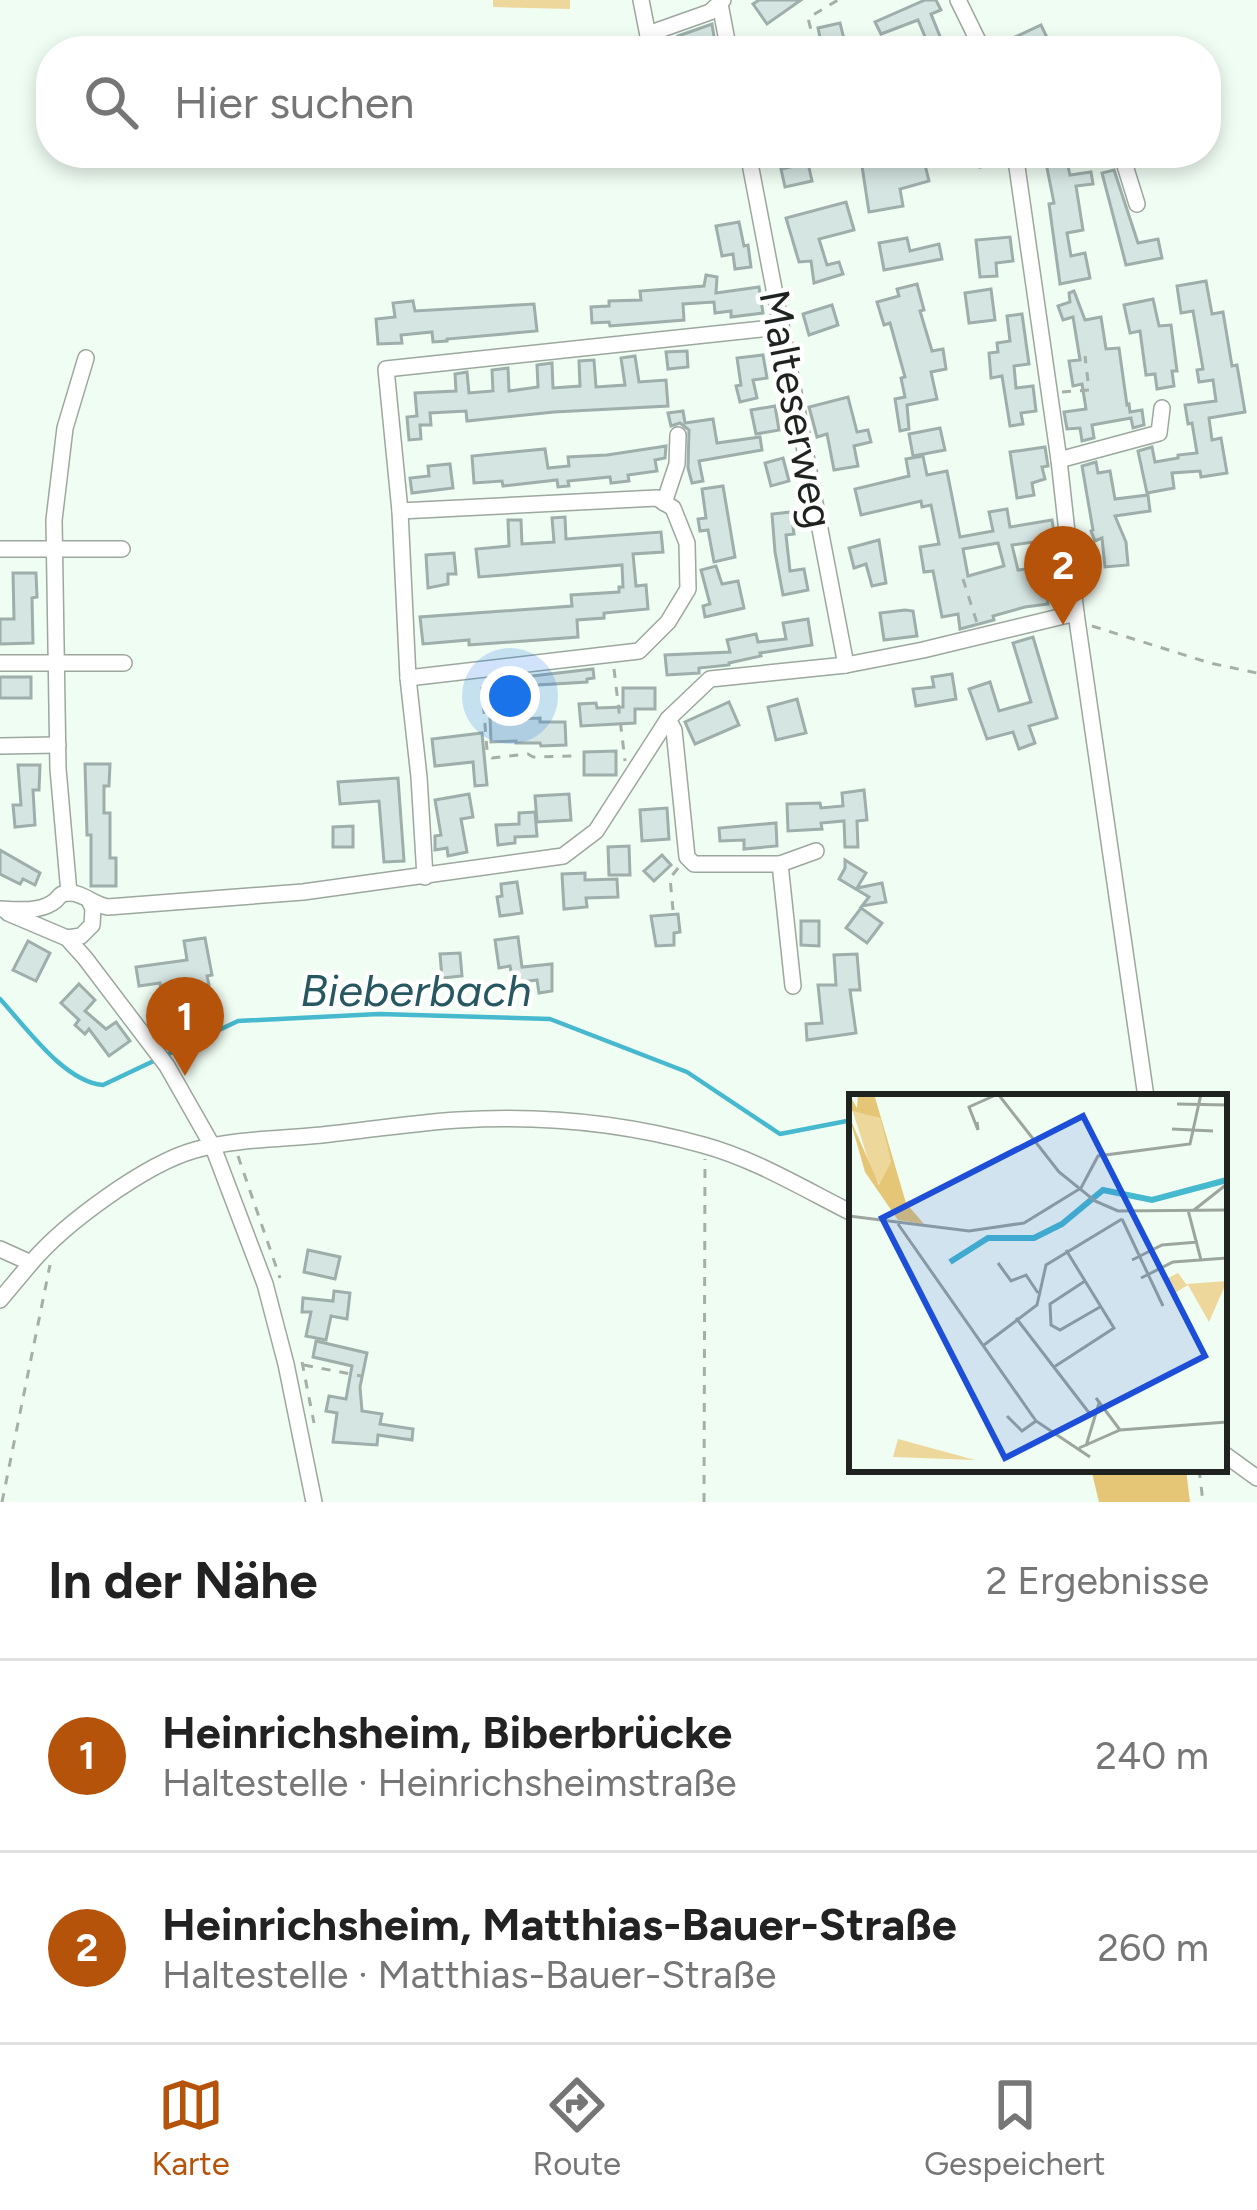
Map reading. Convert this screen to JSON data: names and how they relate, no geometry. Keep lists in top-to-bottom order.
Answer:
{
  "streets": {
    "street": ["Malteserweg"]
  },
  "water": ["Bieberbach"],
  "page": {
    "search": "Hier suchen",
    "pins": ["2", "1"],
    "heading": ["In der Nähe", "2 Ergebnisse"],
    "list": [
      {
        "mark": "1",
        "name": "Heinrichsheim, Biberbrücke",
        "note": "Haltestelle · Heinrichsheimstraße",
        "value": "240 m"
      },
      {
        "mark": "2",
        "name": "Heinrichsheim, Matthias-Bauer-Straße",
        "note": "Haltestelle · Matthias-Bauer-Straße",
        "value": "260 m"
      }
    ],
    "nav": ["Karte", "Route", "Gespeichert"]
  }
}
